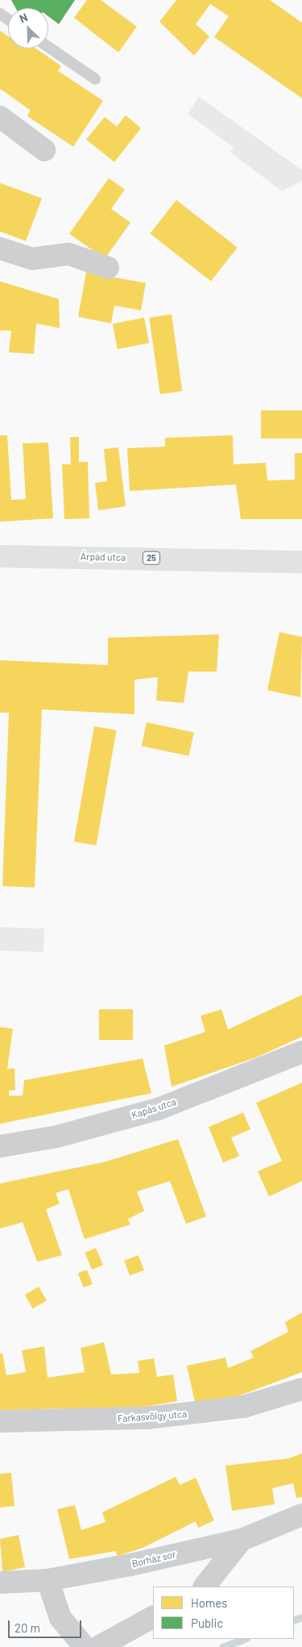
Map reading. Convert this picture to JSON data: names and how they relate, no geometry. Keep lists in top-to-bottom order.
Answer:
{
  "streets": {
    "main road": ["Árpád utca", "25"],
    "street": ["Kapás utca", "Farkasvölgy utca", "Borház sor"]
  },
  "legend": ["Homes", "Public"],
  "scale_bar": "20 m",
  "north": "top left"
}
